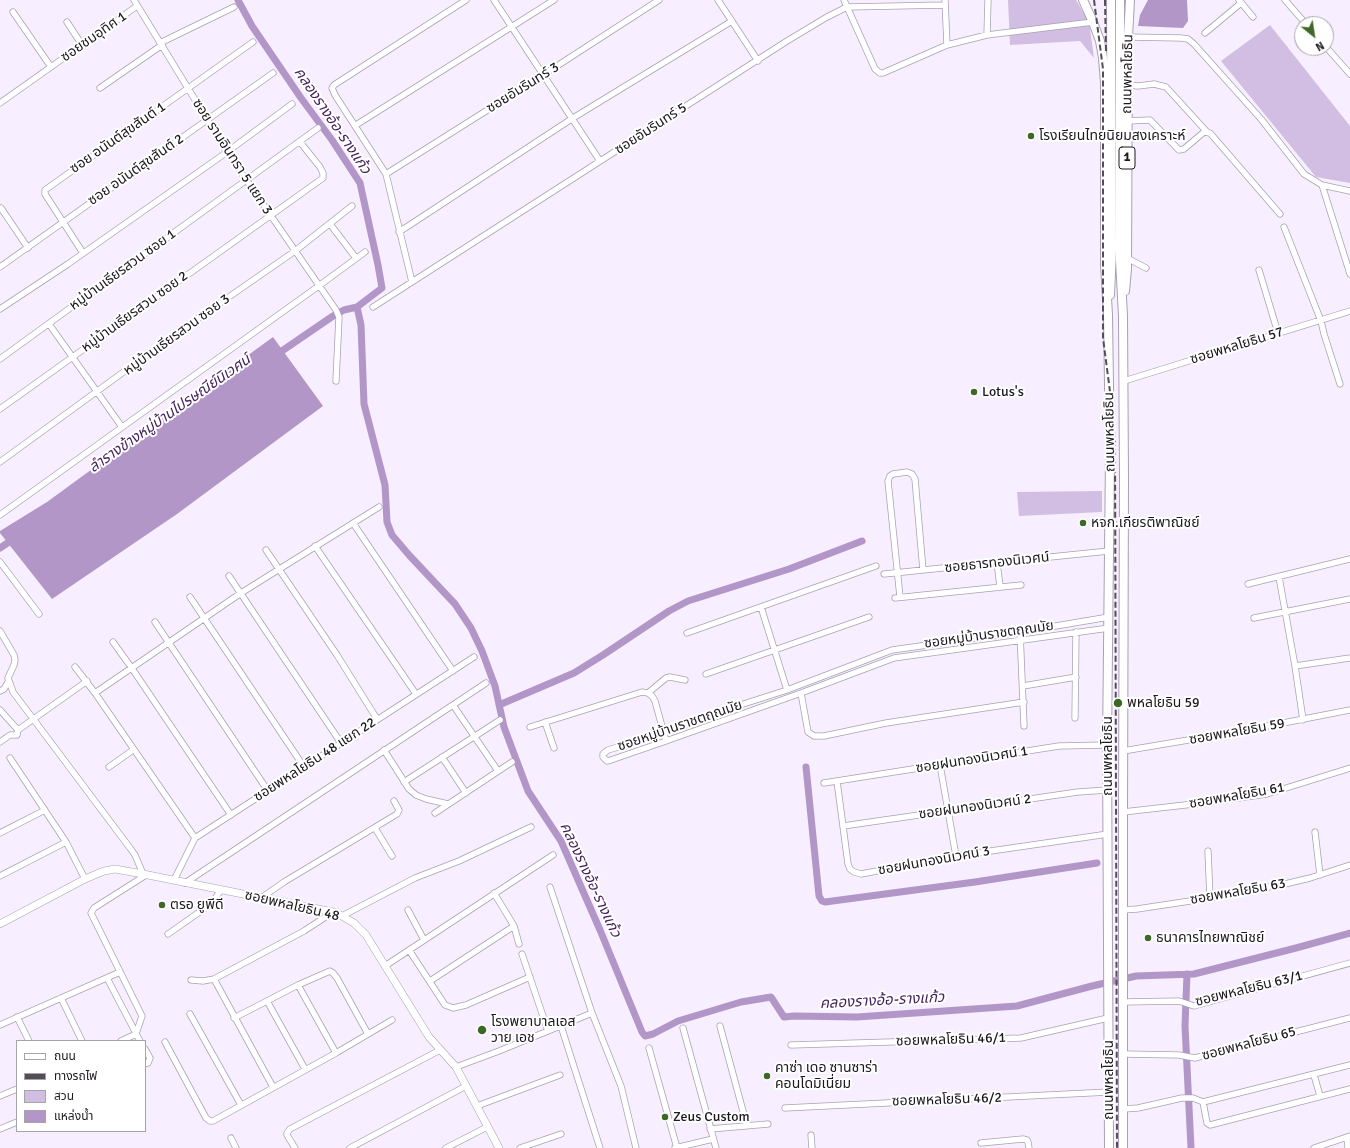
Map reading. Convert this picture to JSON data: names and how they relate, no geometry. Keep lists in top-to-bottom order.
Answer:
{
  "streets": {
    "main road": ["ถนนพหลโยธิน", "1"],
    "street": [
      "ซอยชมอุทิศ 1",
      "ซอยอัมรินทร์ 3",
      "ซอยอัมรินทร์ 5",
      "ซอย อนันต์สุขสันต์ 1",
      "ซอย รามอินทรา 5 แยก 3",
      "ซอย อนันต์สุขสันต์ 2",
      "หมู่บ้านเธียรสวน ซอย 1",
      "หมู่บ้านเธียรสวน ซอย 2",
      "หมู่บ้านเธียรสวน ซอย 3",
      "ซอยพหลโยธิน 57",
      "ซอยธารทองนิเวศน์",
      "ซอยหมู่บ้านราชตฤณมัย",
      "ซอยพหลโยธิน 59",
      "ซอยพหลโยธิน 48 แยก 22",
      "ซอยฝนทองนิเวศน์ 1",
      "ซอยพหลโยธิน 61",
      "ซอยฝนทองนิเวศน์ 2",
      "ซอยฝนทองนิเวศน์ 3",
      "ซอยพหลโยธิน 63",
      "ซอยพหลโยธิน 48",
      "ซอยพหลโยธิน 63/1",
      "ซอยพหลโยธิน 46/1",
      "ซอยพหลโยธิน 65",
      "ซอยพหลโยธิน 46/2"
    ]
  },
  "crossings": [
    ["ซอยชมอุทิศ 1", "ซอย รามอินทรา 5 แยก 3"],
    ["ถนนพหลโยธิน", "ซอยพหลโยธิน 57"],
    ["ถนนพหลโยธิน", "ซอยธารทองนิเวศน์"],
    ["ถนนพหลโยธิน", "ซอยหมู่บ้านราชตฤณมัย"],
    ["ถนนพหลโยธิน", "ซอยพหลโยธิน 59"],
    ["ถนนพหลโยธิน", "ซอยฝนทองนิเวศน์ 1"],
    ["ถนนพหลโยธิน", "ซอยพหลโยธิน 61"],
    ["ถนนพหลโยธิน", "ซอยฝนทองนิเวศน์ 2"],
    ["ถนนพหลโยธิน", "ซอยฝนทองนิเวศน์ 3"],
    ["ถนนพหลโยธิน", "ซอยพหลโยธิน 63"],
    ["ถนนพหลโยธิน", "ซอยพหลโยธิน 63/1"],
    ["ถนนพหลโยธิน", "ซอยพหลโยธิน 46/1"],
    ["ถนนพหลโยธิน", "ซอยพหลโยธิน 65"],
    ["ถนนพหลโยธิน", "ซอยพหลโยธิน 46/2"],
    ["ซอย อนันต์สุขสันต์ 1", "ซอย รามอินทรา 5 แยก 3"],
    ["ซอย อนันต์สุขสันต์ 1", "ซอย อนันต์สุขสันต์ 2"],
    ["ซอย รามอินทรา 5 แยก 3", "ซอย อนันต์สุขสันต์ 2"],
    ["ซอย รามอินทรา 5 แยก 3", "หมู่บ้านเธียรสวน ซอย 1"],
    ["ซอย รามอินทรา 5 แยก 3", "หมู่บ้านเธียรสวน ซอย 2"],
    ["ซอย รามอินทรา 5 แยก 3", "หมู่บ้านเธียรสวน ซอย 3"],
    ["หมู่บ้านเธียรสวน ซอย 1", "หมู่บ้านเธียรสวน ซอย 2"],
    ["ซอยฝนทองนิเวศน์ 1", "ซอยฝนทองนิเวศน์ 3"],
    ["ซอยฝนทองนิเวศน์ 2", "ซอยฝนทองนิเวศน์ 3"]
  ],
  "water": ["คลองรางอ้อ-รางแก้ว", "ลำรางข้างหมู่บ้านไปรษณีย์นิเวศน์"],
  "places": [
    "โรงเรียนไทยนิยมสงเคราะห์",
    "Lotus's",
    "หจก.เกียรติพาณิชย์",
    "พหลโยธิน 59",
    "ตรอ ยูพีดี",
    "ธนาคารไทยพาณิชย์",
    "โรงพยาบาลเอส วาย เอช",
    "คาซ่า เดอ ซานซาร่า คอนโดมิเนี่ยม",
    "Zeus Custom"
  ],
  "legend": [
    "ถนน",
    "ทางรถไฟ",
    "สวน",
    "แหล่งน้ำ"
  ],
  "north": "bottom right"
}
